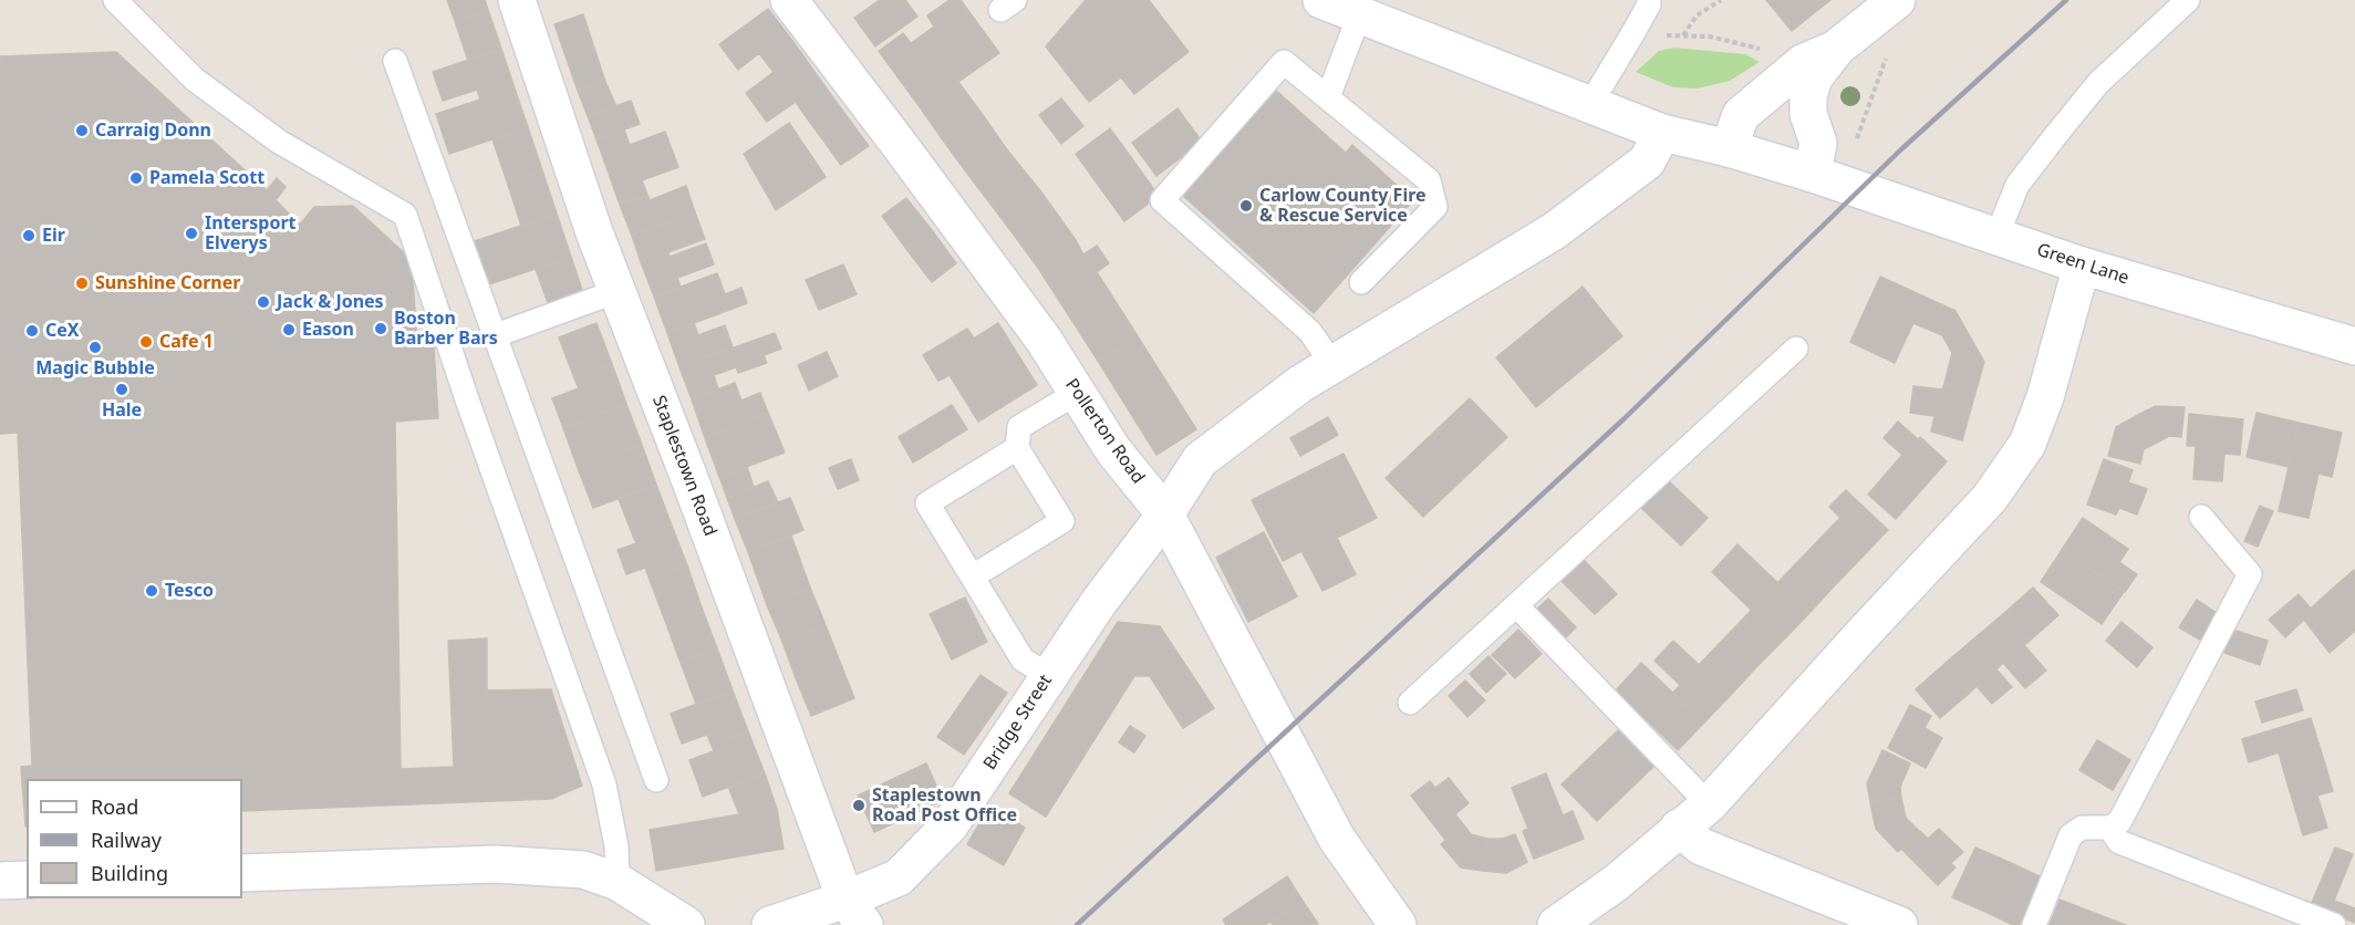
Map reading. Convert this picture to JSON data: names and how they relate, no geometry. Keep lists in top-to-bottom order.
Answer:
{
  "streets": {
    "street": [
      "Green Lane",
      "Pollerton Road",
      "Staplestown Road",
      "Bridge Street"
    ]
  },
  "crossings": [
    ["Green Lane", "Bridge Street"],
    ["Pollerton Road", "Bridge Street"],
    ["Staplestown Road", "Bridge Street"]
  ],
  "places": [
    "Carraig Donn",
    "Pamela Scott",
    "Carlow County Fire & Rescue Service",
    "Intersport Elverys",
    "Eir",
    "Sunshine Corner",
    "Jack & Jones",
    "Boston Barber Bars",
    "Eason",
    "CeX",
    "Cafe 1",
    "Magic Bubble",
    "Hale",
    "Tesco",
    "Staplestown Road Post Office"
  ],
  "legend": ["Road", "Railway", "Building"]
}
